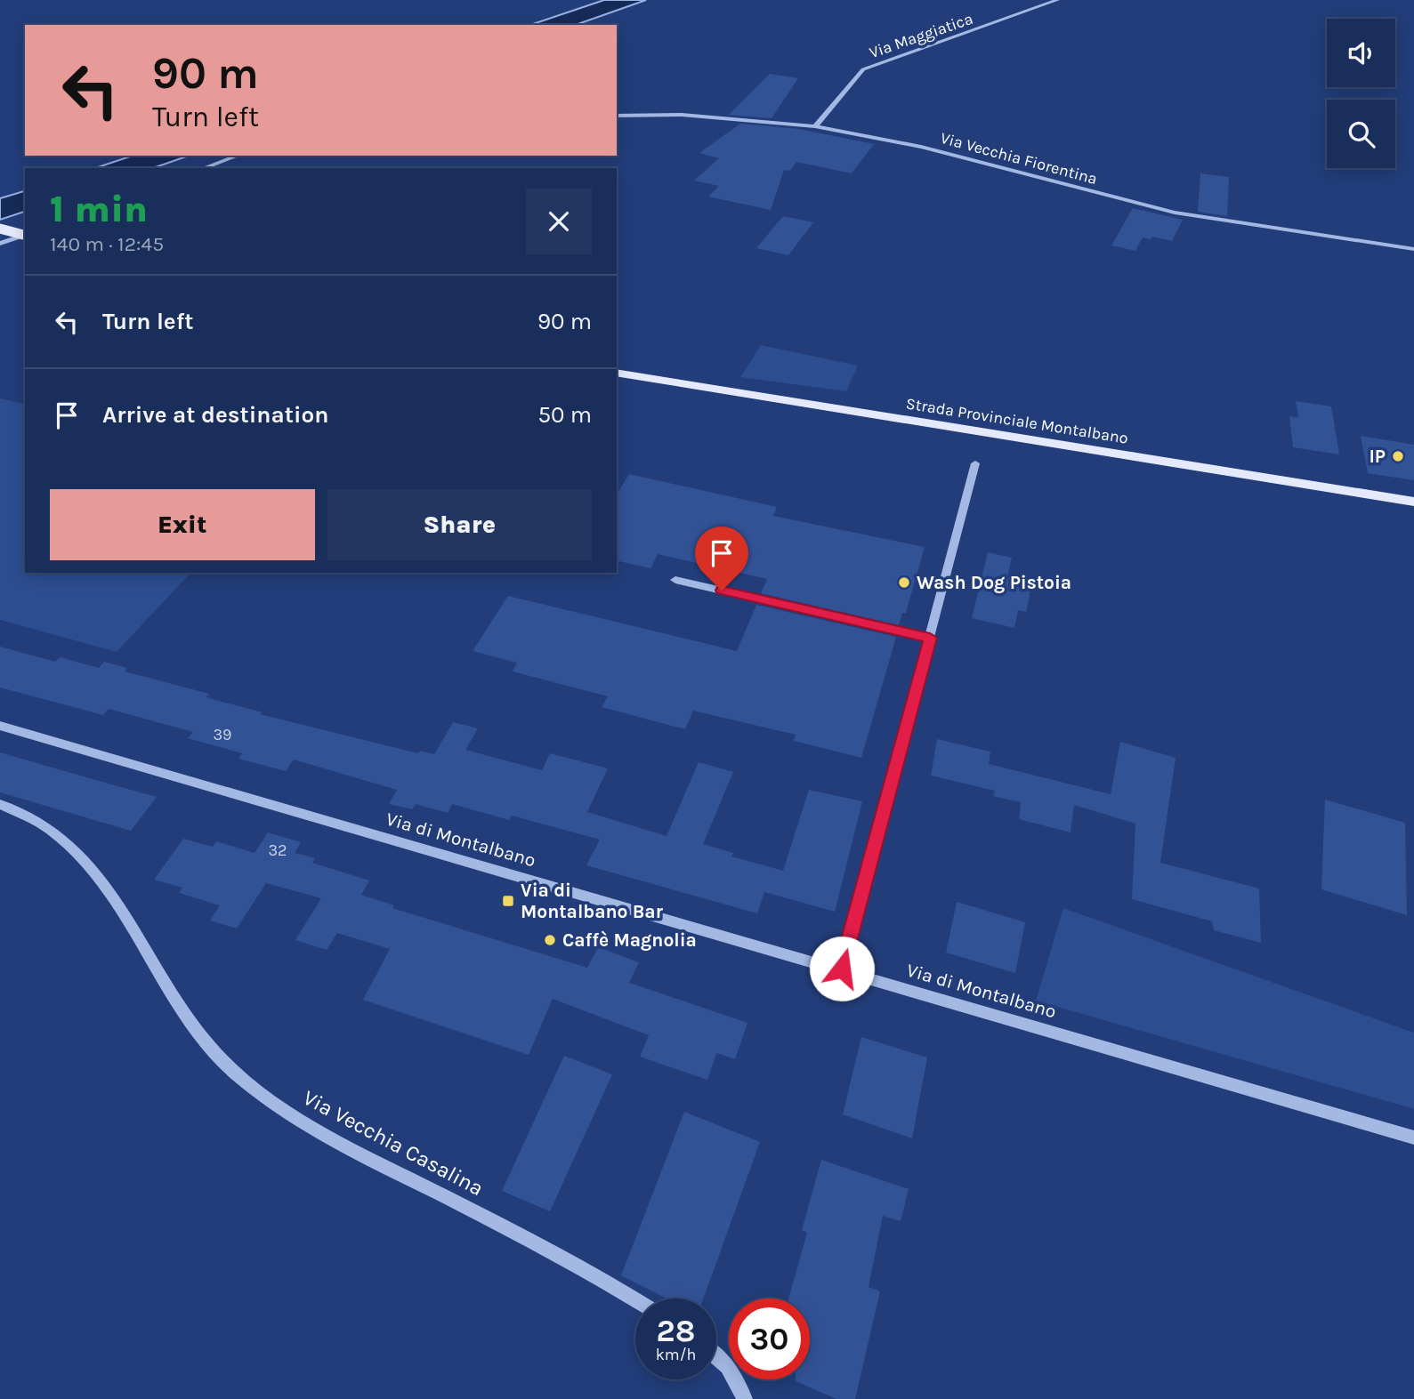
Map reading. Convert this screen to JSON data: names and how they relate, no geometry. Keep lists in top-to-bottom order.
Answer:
{
  "streets": {
    "main road": ["Strada Provinciale Montalbano"],
    "street": [
      "Via Maggiatica",
      "Via Vecchia Fiorentina",
      "Via di Montalbano",
      "Via Vecchia Casalina"
    ]
  },
  "crossings": [
    ["Via Maggiatica", "Via Vecchia Fiorentina"]
  ],
  "places": {
    "other": ["IP", "Wash Dog Pistoia", "Caffè Magnolia"],
    "transit": ["Via di Montalbano Bar"]
  },
  "house_numbers": ["39", "32"],
  "page": {
    "turn": ["90 m", "Turn left"],
    "heading": ["1 min", "140 m · 12:45"],
    "list": [
      {
        "name": "Turn left",
        "value": "90 m"
      },
      {
        "name": "Arrive at destination",
        "value": "50 m"
      }
    ],
    "buttons": ["Exit", "Share"],
    "speed": "28 km/h",
    "limit": "30"
  }
}
